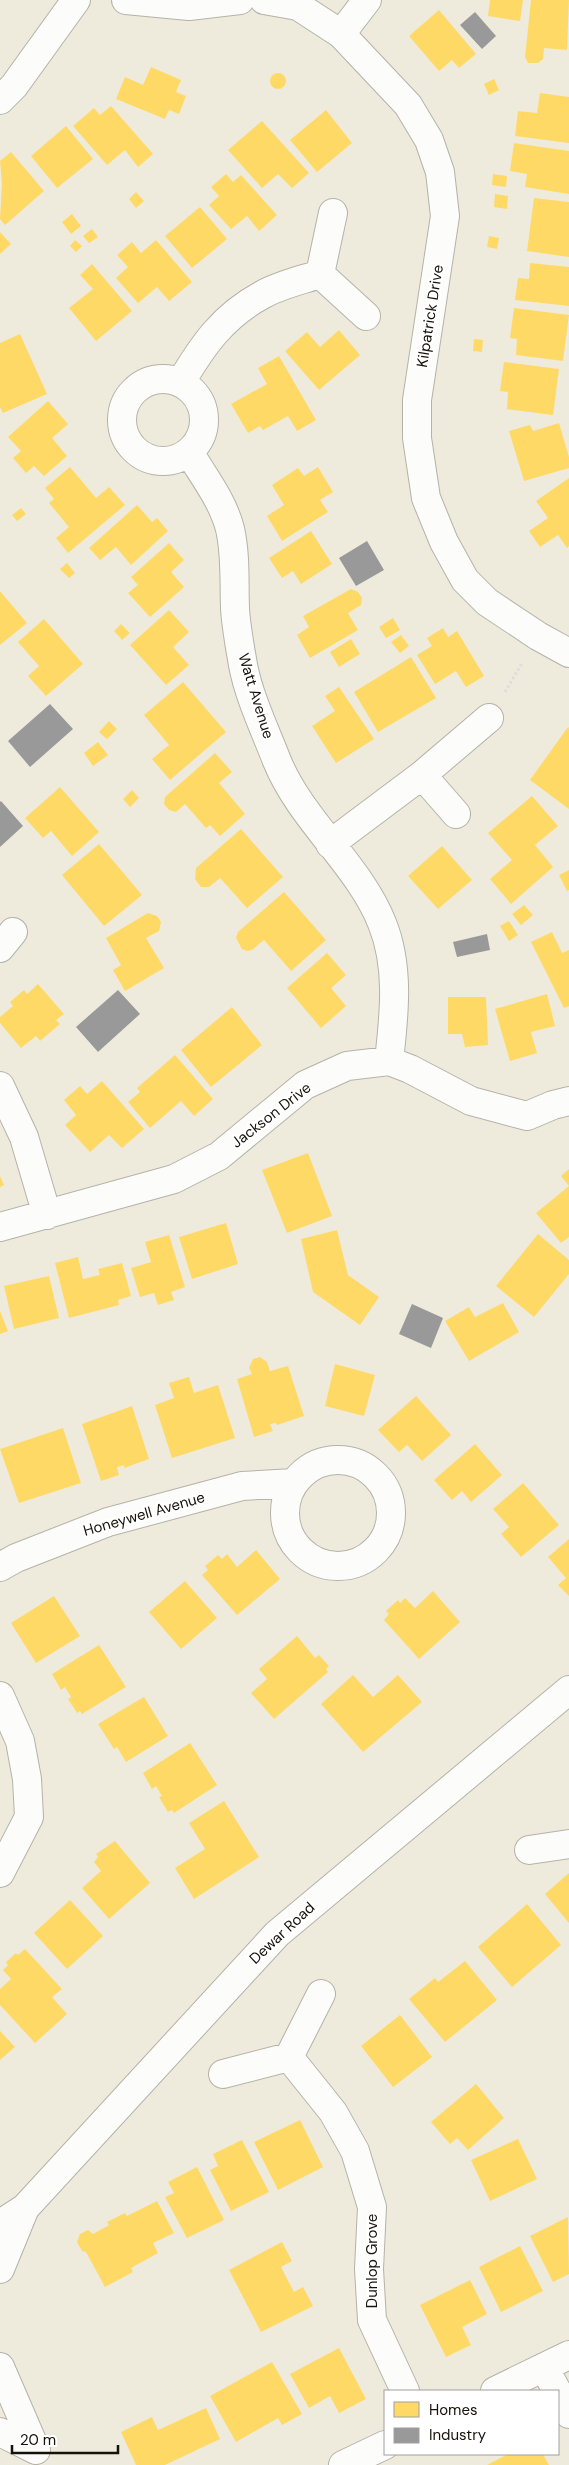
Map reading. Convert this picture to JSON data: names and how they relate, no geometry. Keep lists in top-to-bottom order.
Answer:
{
  "streets": {
    "street": [
      "Kilpatrick Drive",
      "Watt Avenue",
      "Jackson Drive",
      "Honeywell Avenue",
      "Dewar Road",
      "Dunlop Grove"
    ]
  },
  "crossings": [
    ["Watt Avenue", "Jackson Drive"]
  ],
  "legend": ["Homes", "Industry"],
  "scale_bar": "20 m"
}
